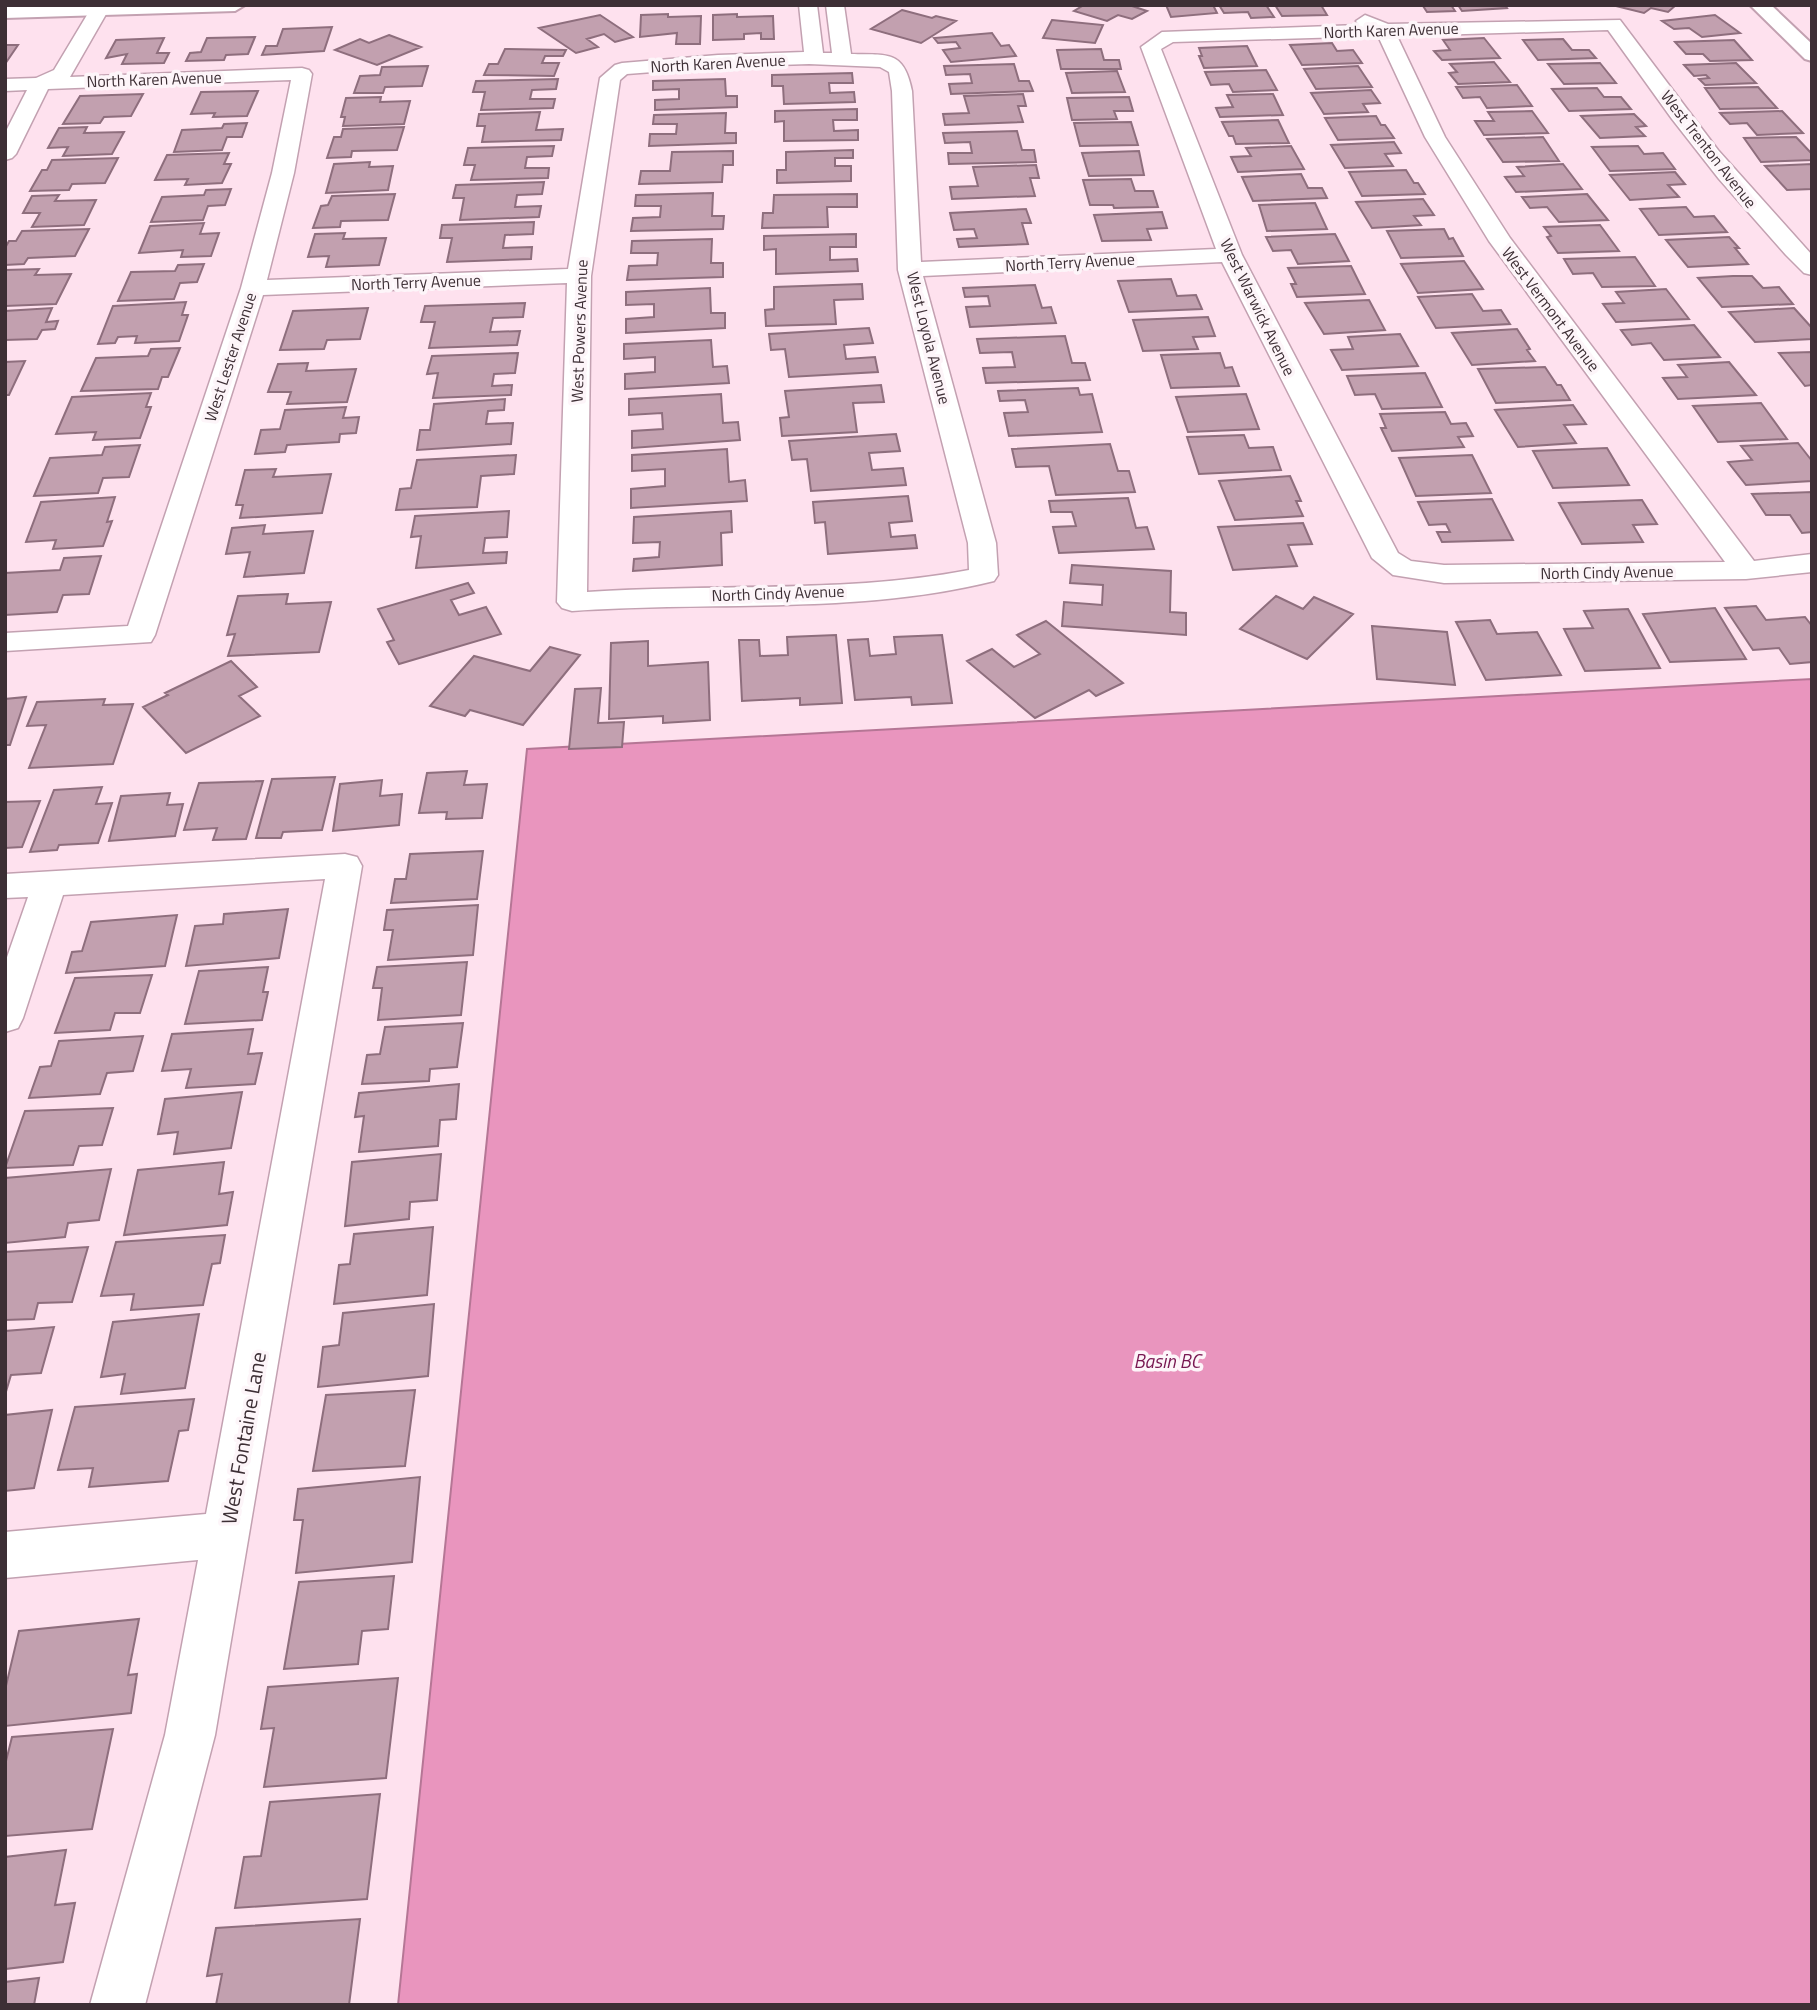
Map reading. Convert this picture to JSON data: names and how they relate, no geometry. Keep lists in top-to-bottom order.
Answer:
{
  "streets": {
    "street": [
      "North Karen Avenue",
      "West Trenton Avenue",
      "North Terry Avenue",
      "West Warwick Avenue",
      "West Vermont Avenue",
      "West Powers Avenue",
      "West Loyola Avenue",
      "West Lester Avenue",
      "North Cindy Avenue",
      "West Fontaine Lane"
    ]
  },
  "crossings": [
    ["North Karen Avenue", "West Trenton Avenue"],
    ["North Karen Avenue", "West Warwick Avenue"],
    ["North Karen Avenue", "West Vermont Avenue"],
    ["North Karen Avenue", "West Powers Avenue"],
    ["North Karen Avenue", "West Loyola Avenue"],
    ["North Karen Avenue", "West Lester Avenue"],
    ["North Terry Avenue", "West Warwick Avenue"],
    ["North Terry Avenue", "West Powers Avenue"],
    ["North Terry Avenue", "West Loyola Avenue"],
    ["North Terry Avenue", "West Lester Avenue"],
    ["West Warwick Avenue", "North Cindy Avenue"],
    ["West Vermont Avenue", "North Cindy Avenue"],
    ["West Powers Avenue", "North Cindy Avenue"],
    ["West Loyola Avenue", "North Cindy Avenue"]
  ],
  "water": ["Basin BC"]
}
